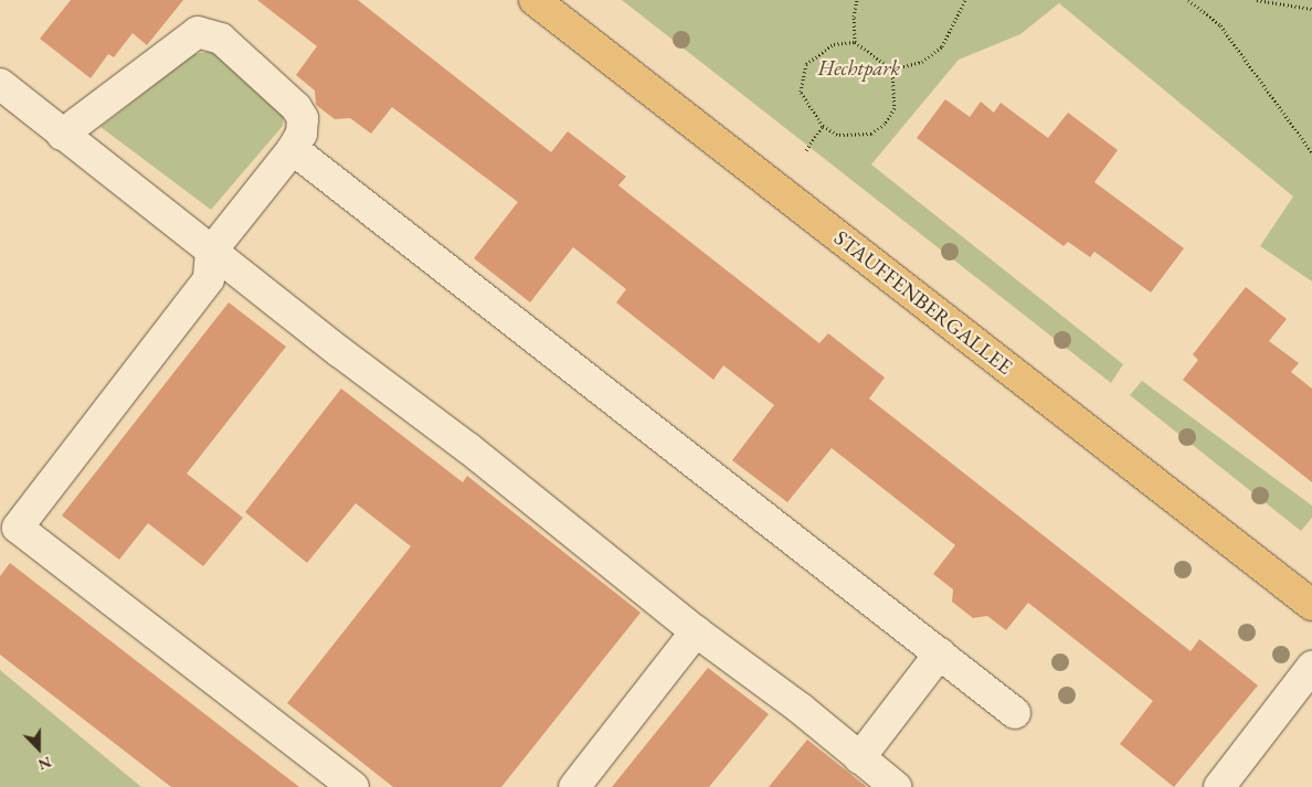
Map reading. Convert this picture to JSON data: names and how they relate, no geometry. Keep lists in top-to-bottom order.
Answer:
{
  "streets": {
    "main road": ["STAUFFENBERGALLEE"]
  },
  "parks": ["Hechtpark"],
  "north": "bottom"
}
